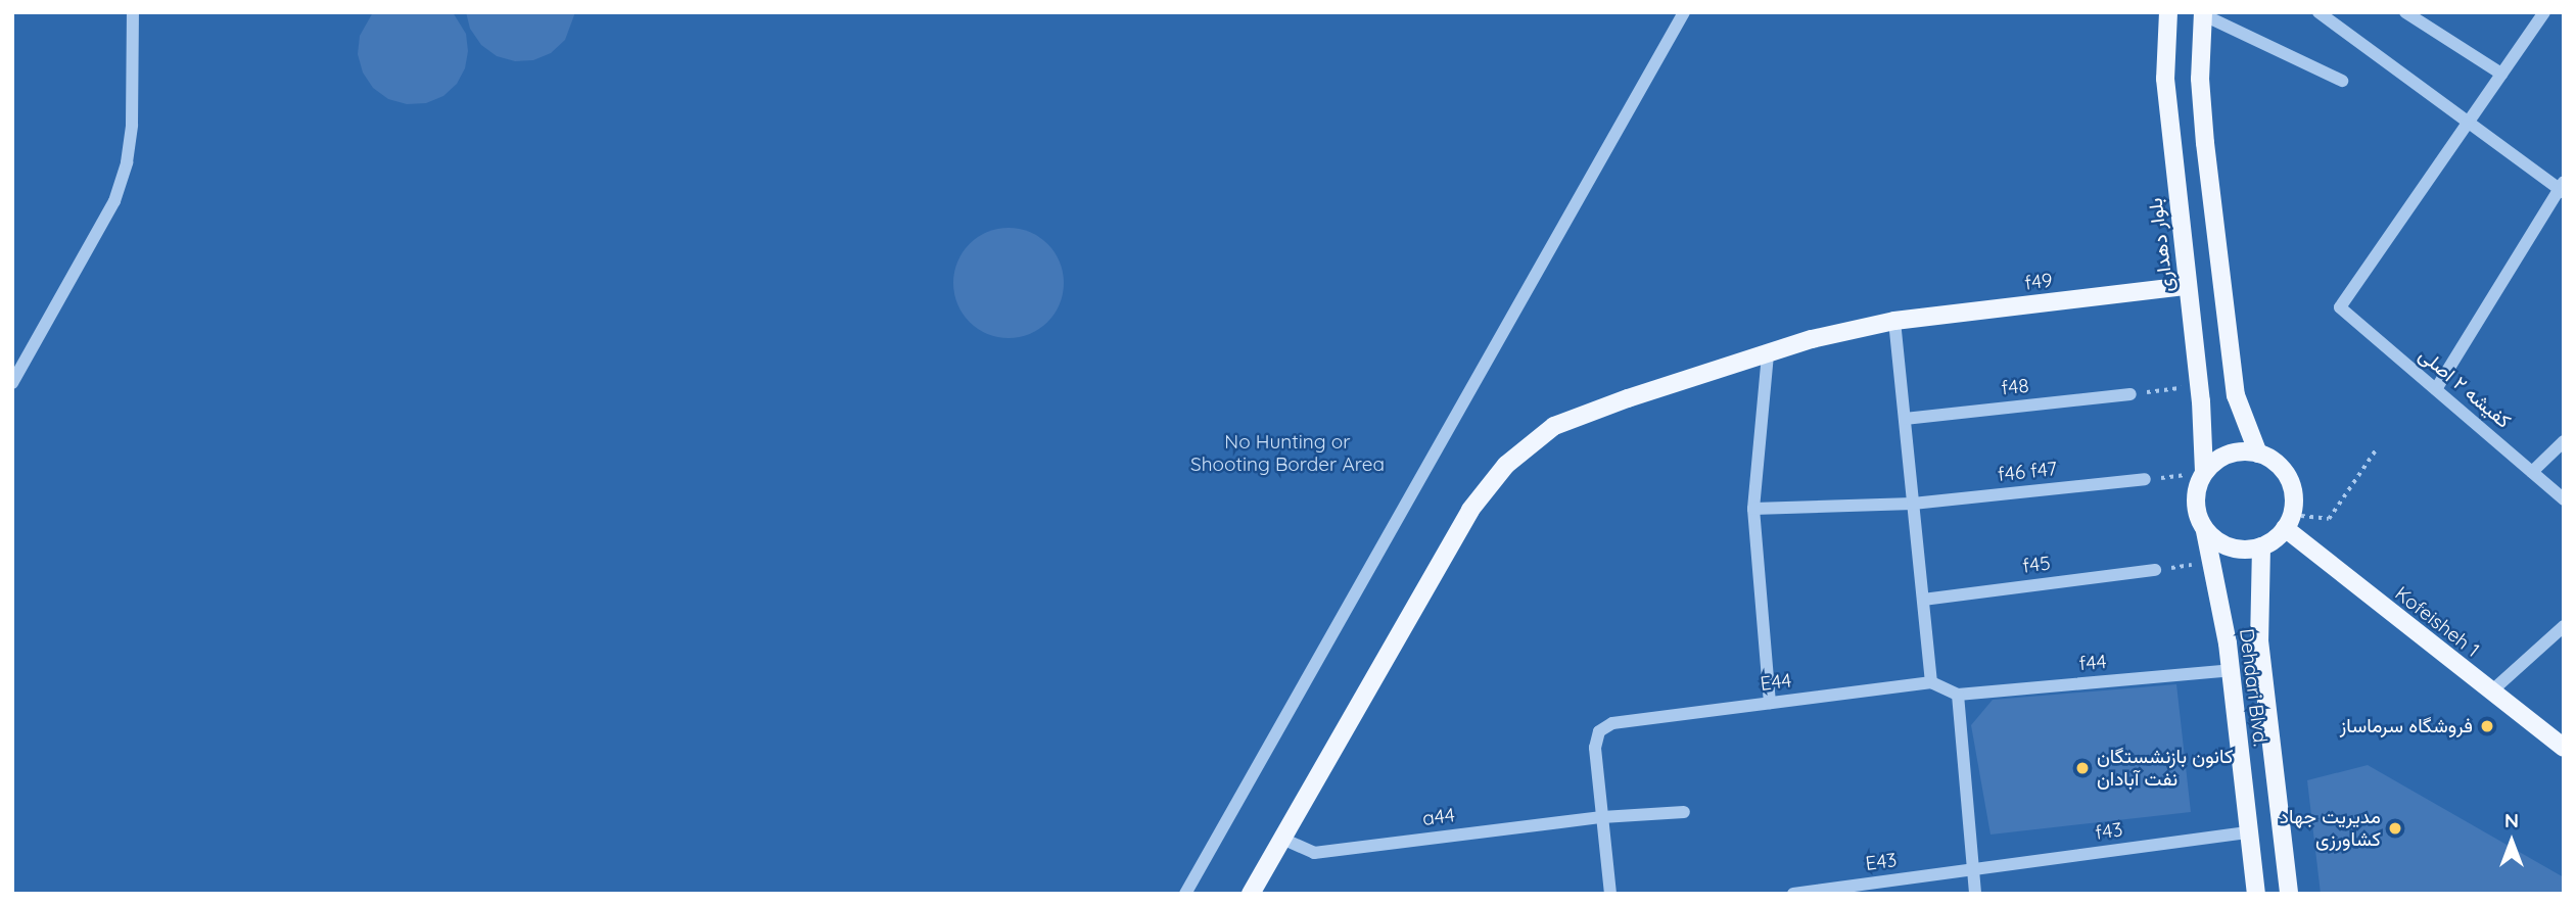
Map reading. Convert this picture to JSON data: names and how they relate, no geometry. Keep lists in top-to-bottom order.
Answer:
{
  "streets": {
    "main road": [
      "بلوار دهداری",
      "f49",
      "Kofeisheh 1",
      "Dehdari Blvd."
    ],
    "street": [
      "f48",
      "کفیشه ۲ اصلی",
      "f46 f47",
      "f45",
      "f44",
      "E44",
      "a44",
      "f43",
      "E43"
    ]
  },
  "crossings": [
    ["بلوار دهداری", "f49"],
    ["بلوار دهداری", "Kofeisheh 1"],
    ["بلوار دهداری", "Dehdari Blvd."],
    ["f49", "a44"],
    ["Kofeisheh 1", "Dehdari Blvd."],
    ["f44", "Dehdari Blvd."],
    ["E44", "a44"],
    ["Dehdari Blvd.", "f43"],
    ["f43", "E43"]
  ],
  "parks": ["No Hunting or Shooting Border Area"],
  "places": ["فروشگاه سرماساز", "کانون بازنشستگان نفت آبادان", "مدیریت جهاد کشاورزی"],
  "north": "top"
}
